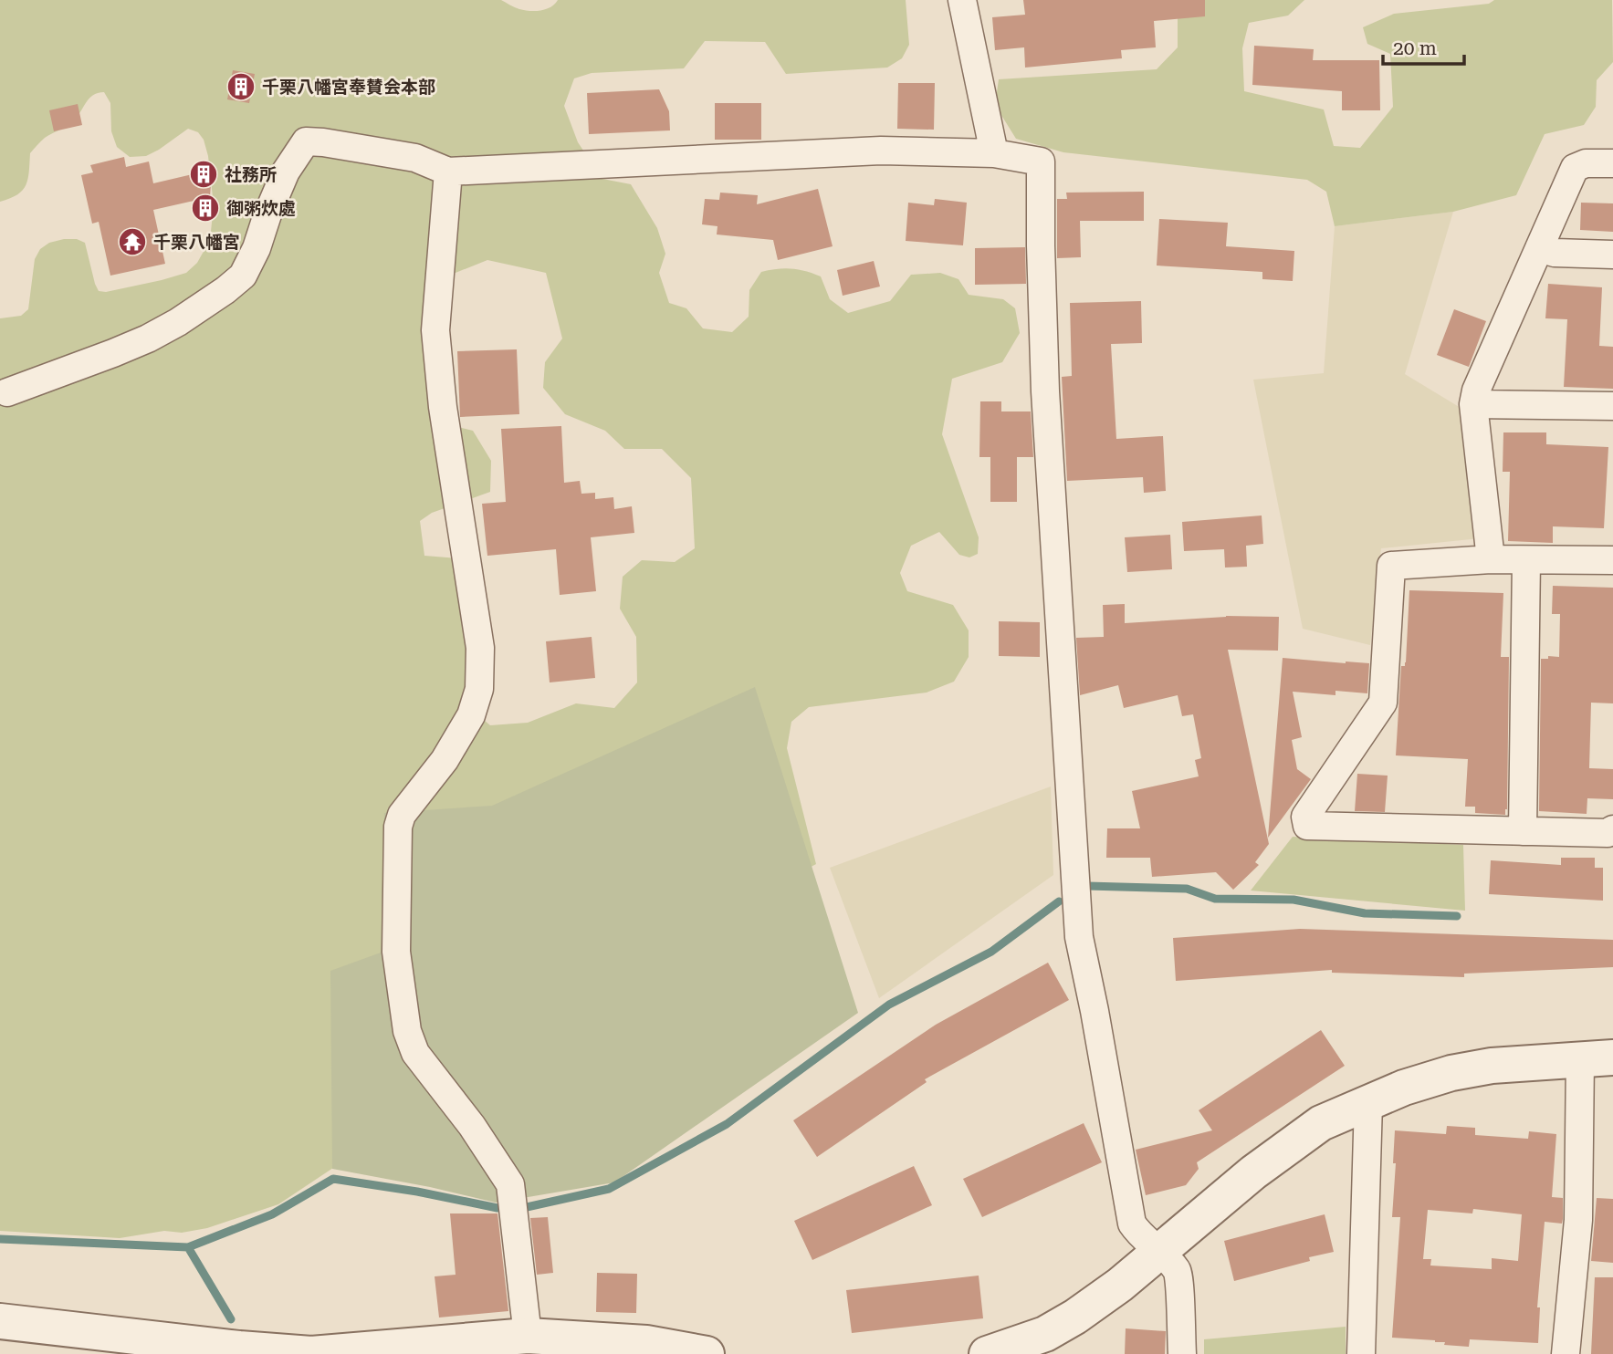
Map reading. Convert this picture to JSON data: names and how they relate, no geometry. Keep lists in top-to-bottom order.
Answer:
{
  "places": {
    "building": ["千栗八幡宮奉賛会本部", "社務所", "御粥炊處"],
    "temple": ["千栗八幡宮"]
  },
  "scale_bar": "20 m"
}
